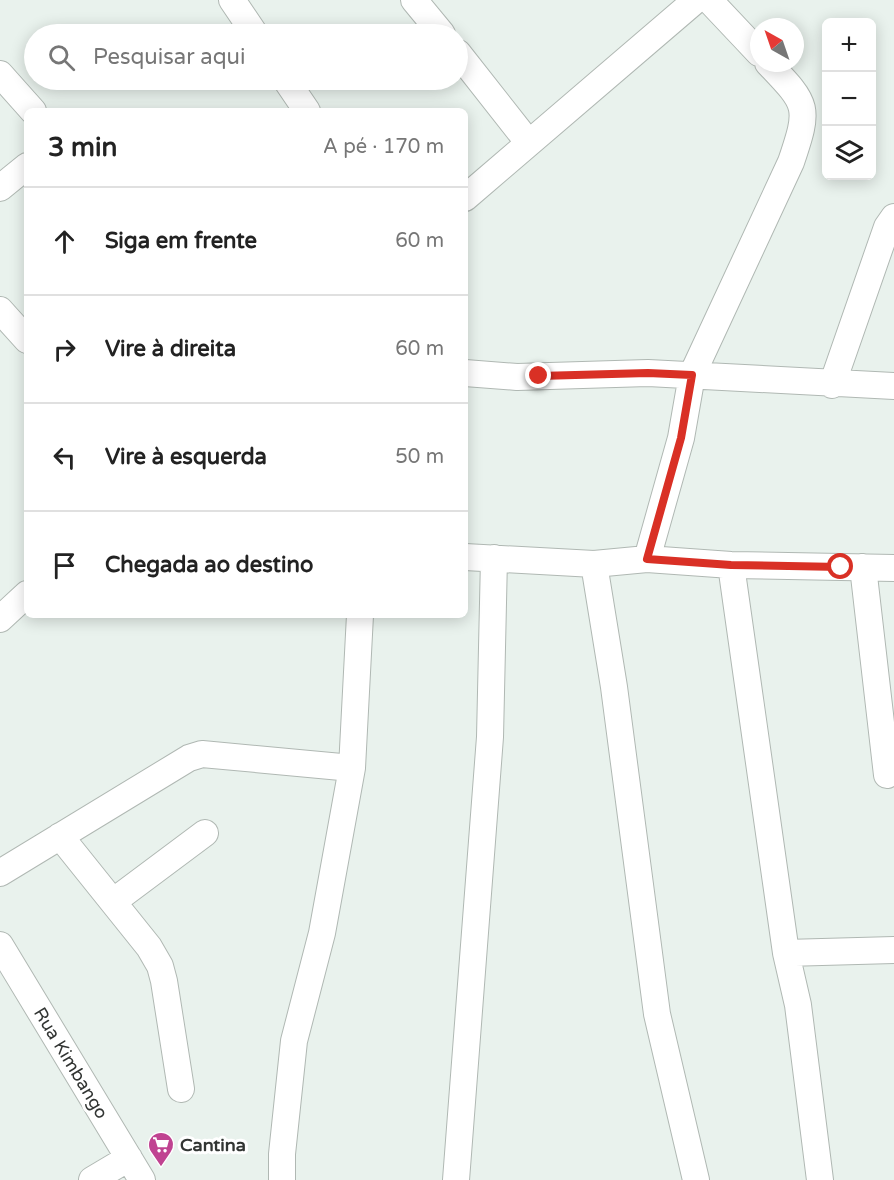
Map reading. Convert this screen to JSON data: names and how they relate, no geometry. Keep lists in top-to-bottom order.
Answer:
{
  "streets": {
    "street": ["Rua Kimbango"]
  },
  "places": {
    "supermarket": ["Cantina"]
  },
  "north": "top left",
  "page": {
    "map_buttons": ["+", "−"],
    "search": "Pesquisar aqui",
    "heading": ["3 min", "A pé · 170 m"],
    "list": [
      ["Siga em frente", "60 m"],
      ["Vire à direita", "60 m"],
      ["Vire à esquerda", "50 m"],
      "Chegada ao destino"
    ]
  }
}
